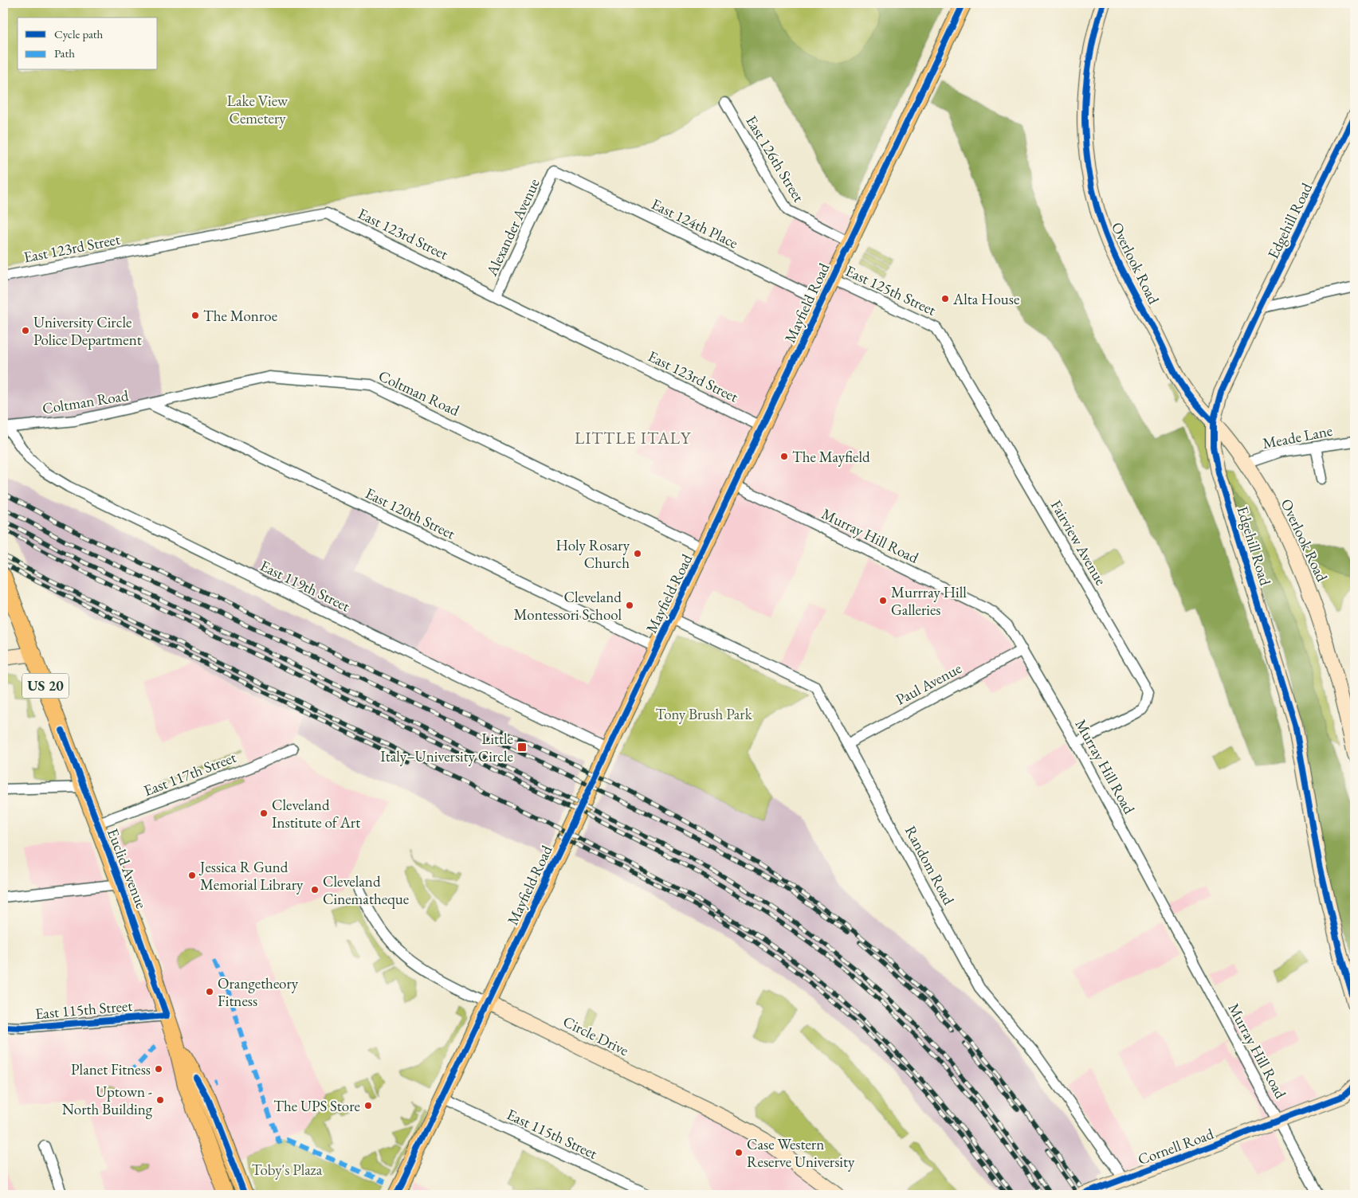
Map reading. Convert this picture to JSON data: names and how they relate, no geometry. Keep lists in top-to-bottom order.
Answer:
{
  "streets": {
    "main road": ["Mayfield Road", "US 20", "Euclid Avenue"],
    "street": [
      "East 126th Street",
      "Edgehill Road",
      "East 124th Place",
      "Alexander Avenue",
      "East 123rd Street",
      "Overlook Road",
      "East 125th Street",
      "Coltman Road",
      "Meade Lane",
      "East 120th Street",
      "Murray Hill Road",
      "Fairview Avenue",
      "East 119th Street",
      "Paul Avenue",
      "East 117th Street",
      "Random Road",
      "East 115th Street",
      "Circle Drive",
      "Cornell Road"
    ]
  },
  "crossings": [
    ["East 126th Street", "Mayfield Road"],
    ["Edgehill Road", "Overlook Road"],
    ["East 124th Place", "Alexander Avenue"],
    ["East 124th Place", "Mayfield Road"],
    ["Alexander Avenue", "East 123rd Street"],
    ["East 123rd Street", "Mayfield Road"],
    ["Overlook Road", "Meade Lane"],
    ["East 125th Street", "Mayfield Road"],
    ["East 125th Street", "Fairview Avenue"],
    ["Mayfield Road", "Coltman Road"],
    ["Mayfield Road", "East 120th Street"],
    ["Mayfield Road", "Murray Hill Road"],
    ["Mayfield Road", "East 119th Street"],
    ["Mayfield Road", "Random Road"],
    ["Mayfield Road", "East 115th Street"],
    ["Mayfield Road", "Circle Drive"],
    ["Coltman Road", "East 120th Street"],
    ["Coltman Road", "East 119th Street"],
    ["Murray Hill Road", "Fairview Avenue"],
    ["Murray Hill Road", "Paul Avenue"],
    ["Murray Hill Road", "Cornell Road"],
    ["Paul Avenue", "Random Road"],
    ["East 117th Street", "Euclid Avenue"],
    ["Random Road", "Cornell Road"],
    ["Euclid Avenue", "East 115th Street"]
  ],
  "districts": ["LITTLE ITALY"],
  "parks": ["Lake View Cemetery", "Tony Brush Park", "Toby's Plaza"],
  "places": {
    "other": [
      "Alta House",
      "The Monroe",
      "University Circle Police Department",
      "The Mayfield",
      "Holy Rosary Church",
      "Murrray Hill Galleries",
      "Cleveland Montessori School",
      "Cleveland Institute of Art",
      "Jessica R Gund Memorial Library",
      "Cleveland Cinematheque",
      "Orangetheory Fitness",
      "Planet Fitness",
      "Uptown - North Building",
      "The UPS Store",
      "Case Western Reserve University"
    ],
    "transit": ["Little Italy–University Circle"]
  },
  "legend": ["Cycle path", "Path"]
}
